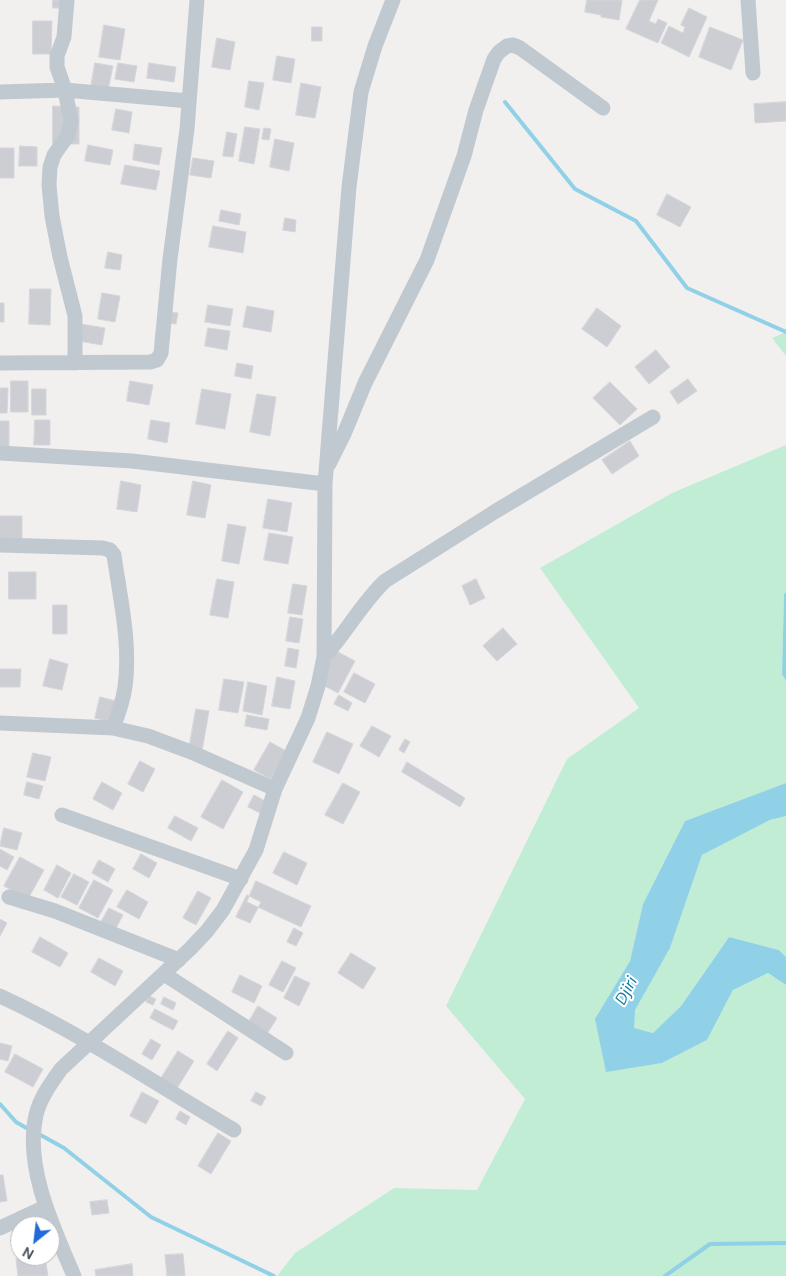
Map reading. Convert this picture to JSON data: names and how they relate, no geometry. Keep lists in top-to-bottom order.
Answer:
{
  "water": ["Djiri"],
  "north": "bottom left"
}
